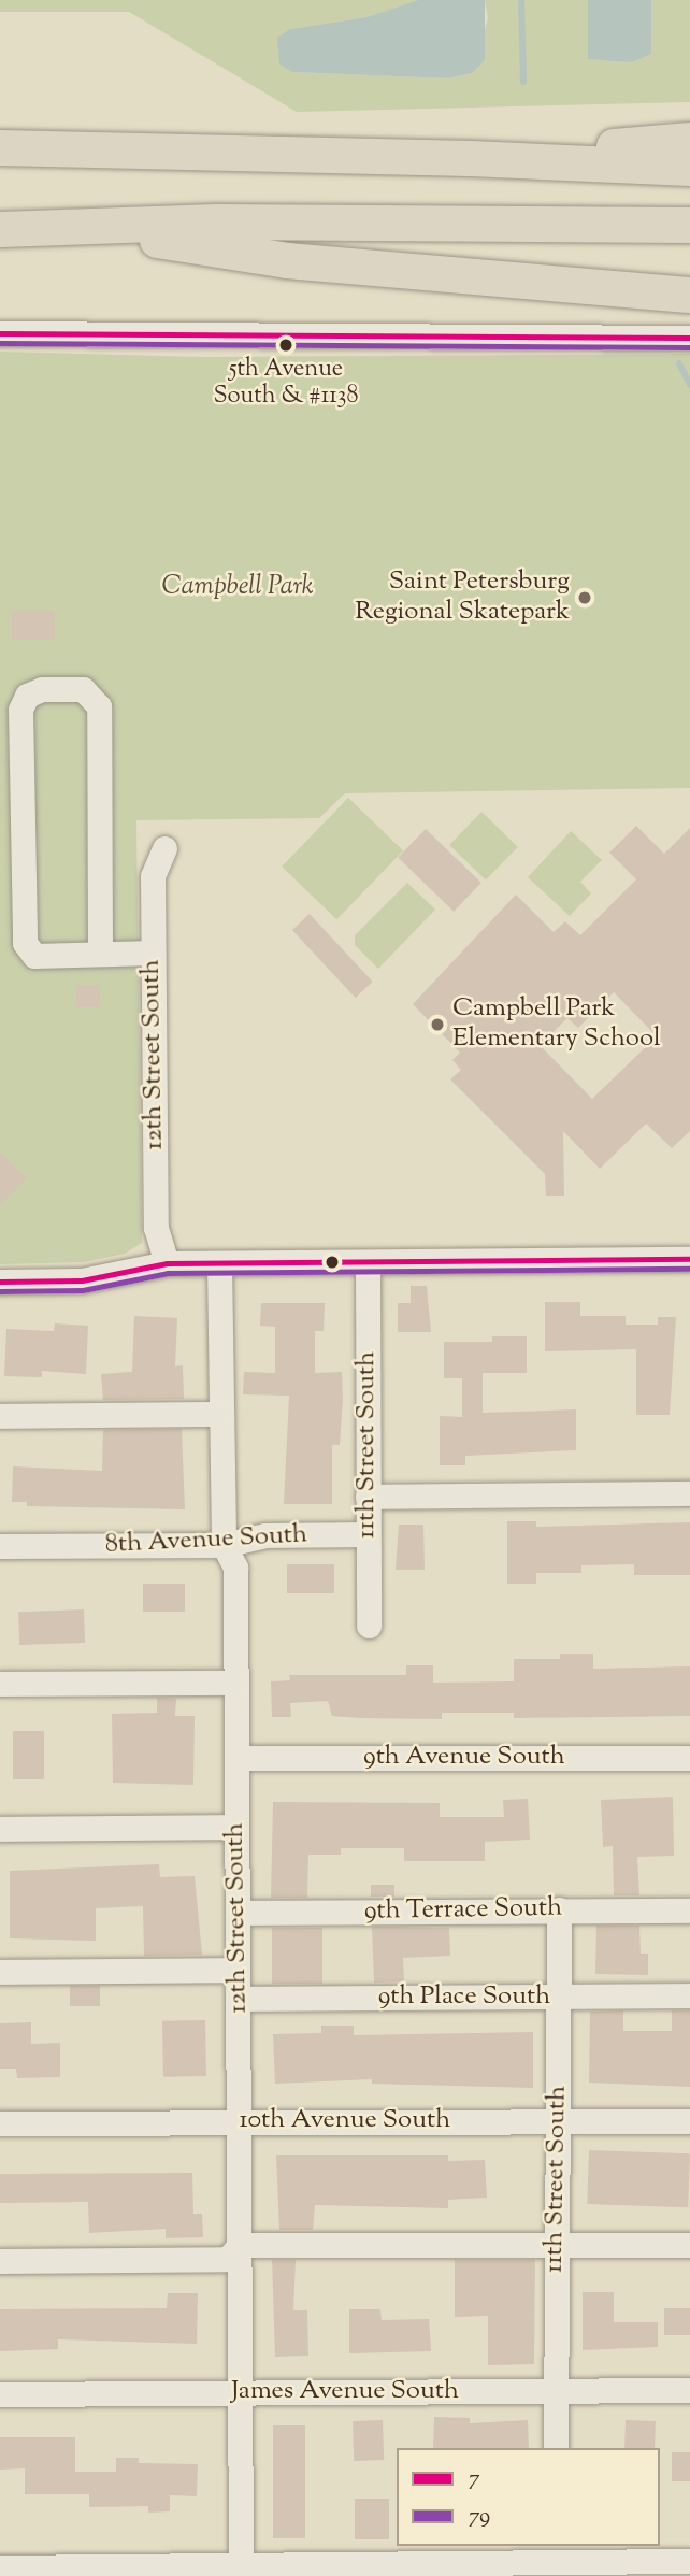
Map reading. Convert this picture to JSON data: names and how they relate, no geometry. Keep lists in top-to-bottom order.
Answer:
{
  "streets": {
    "street": [
      "12th Street South",
      "11th Street South",
      "8th Avenue South",
      "9th Avenue South",
      "9th Terrace South",
      "9th Place South",
      "10th Avenue South",
      "James Avenue South"
    ]
  },
  "crossings": [
    ["12th Street South", "8th Avenue South"],
    ["12th Street South", "9th Avenue South"],
    ["12th Street South", "9th Terrace South"],
    ["12th Street South", "9th Place South"],
    ["12th Street South", "10th Avenue South"],
    ["12th Street South", "James Avenue South"],
    ["11th Street South", "8th Avenue South"],
    ["11th Street South", "9th Terrace South"],
    ["11th Street South", "9th Place South"],
    ["11th Street South", "10th Avenue South"],
    ["11th Street South", "James Avenue South"]
  ],
  "parks": ["Campbell Park"],
  "places": ["5th Avenue South & #1138", "Saint Petersburg Regional Skatepark", "Campbell Park Elementary School"],
  "lines": ["transit line 7", "transit line 79"],
  "legend": ["7", "79"]
}
